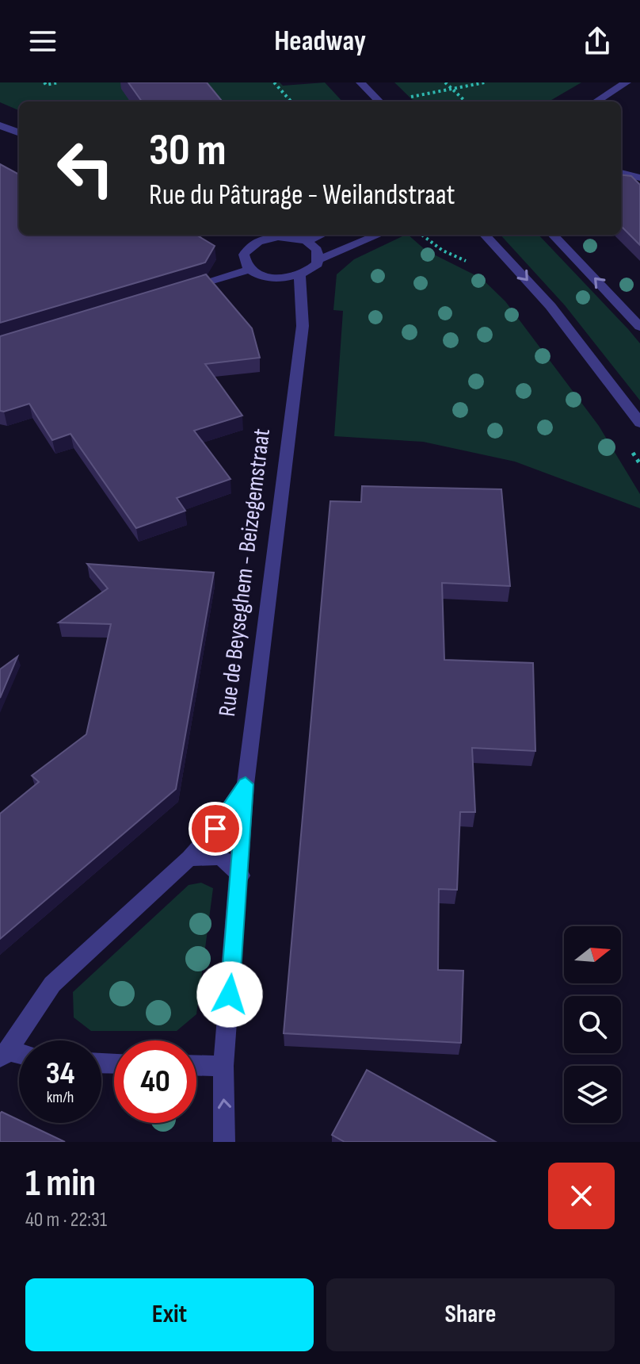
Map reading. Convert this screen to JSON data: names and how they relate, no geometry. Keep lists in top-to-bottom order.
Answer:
{
  "streets": {
    "street": ["Rue de Beyseghem - Beizegemstraat"]
  },
  "north": "right",
  "page": {
    "header": "Headway",
    "turn": ["30 m", "Rue du Pâturage - Weilandstraat"],
    "speed": "34 km/h",
    "limit": "40",
    "heading": ["1 min", "40 m · 22:31"],
    "buttons": ["Exit", "Share"]
  }
}
